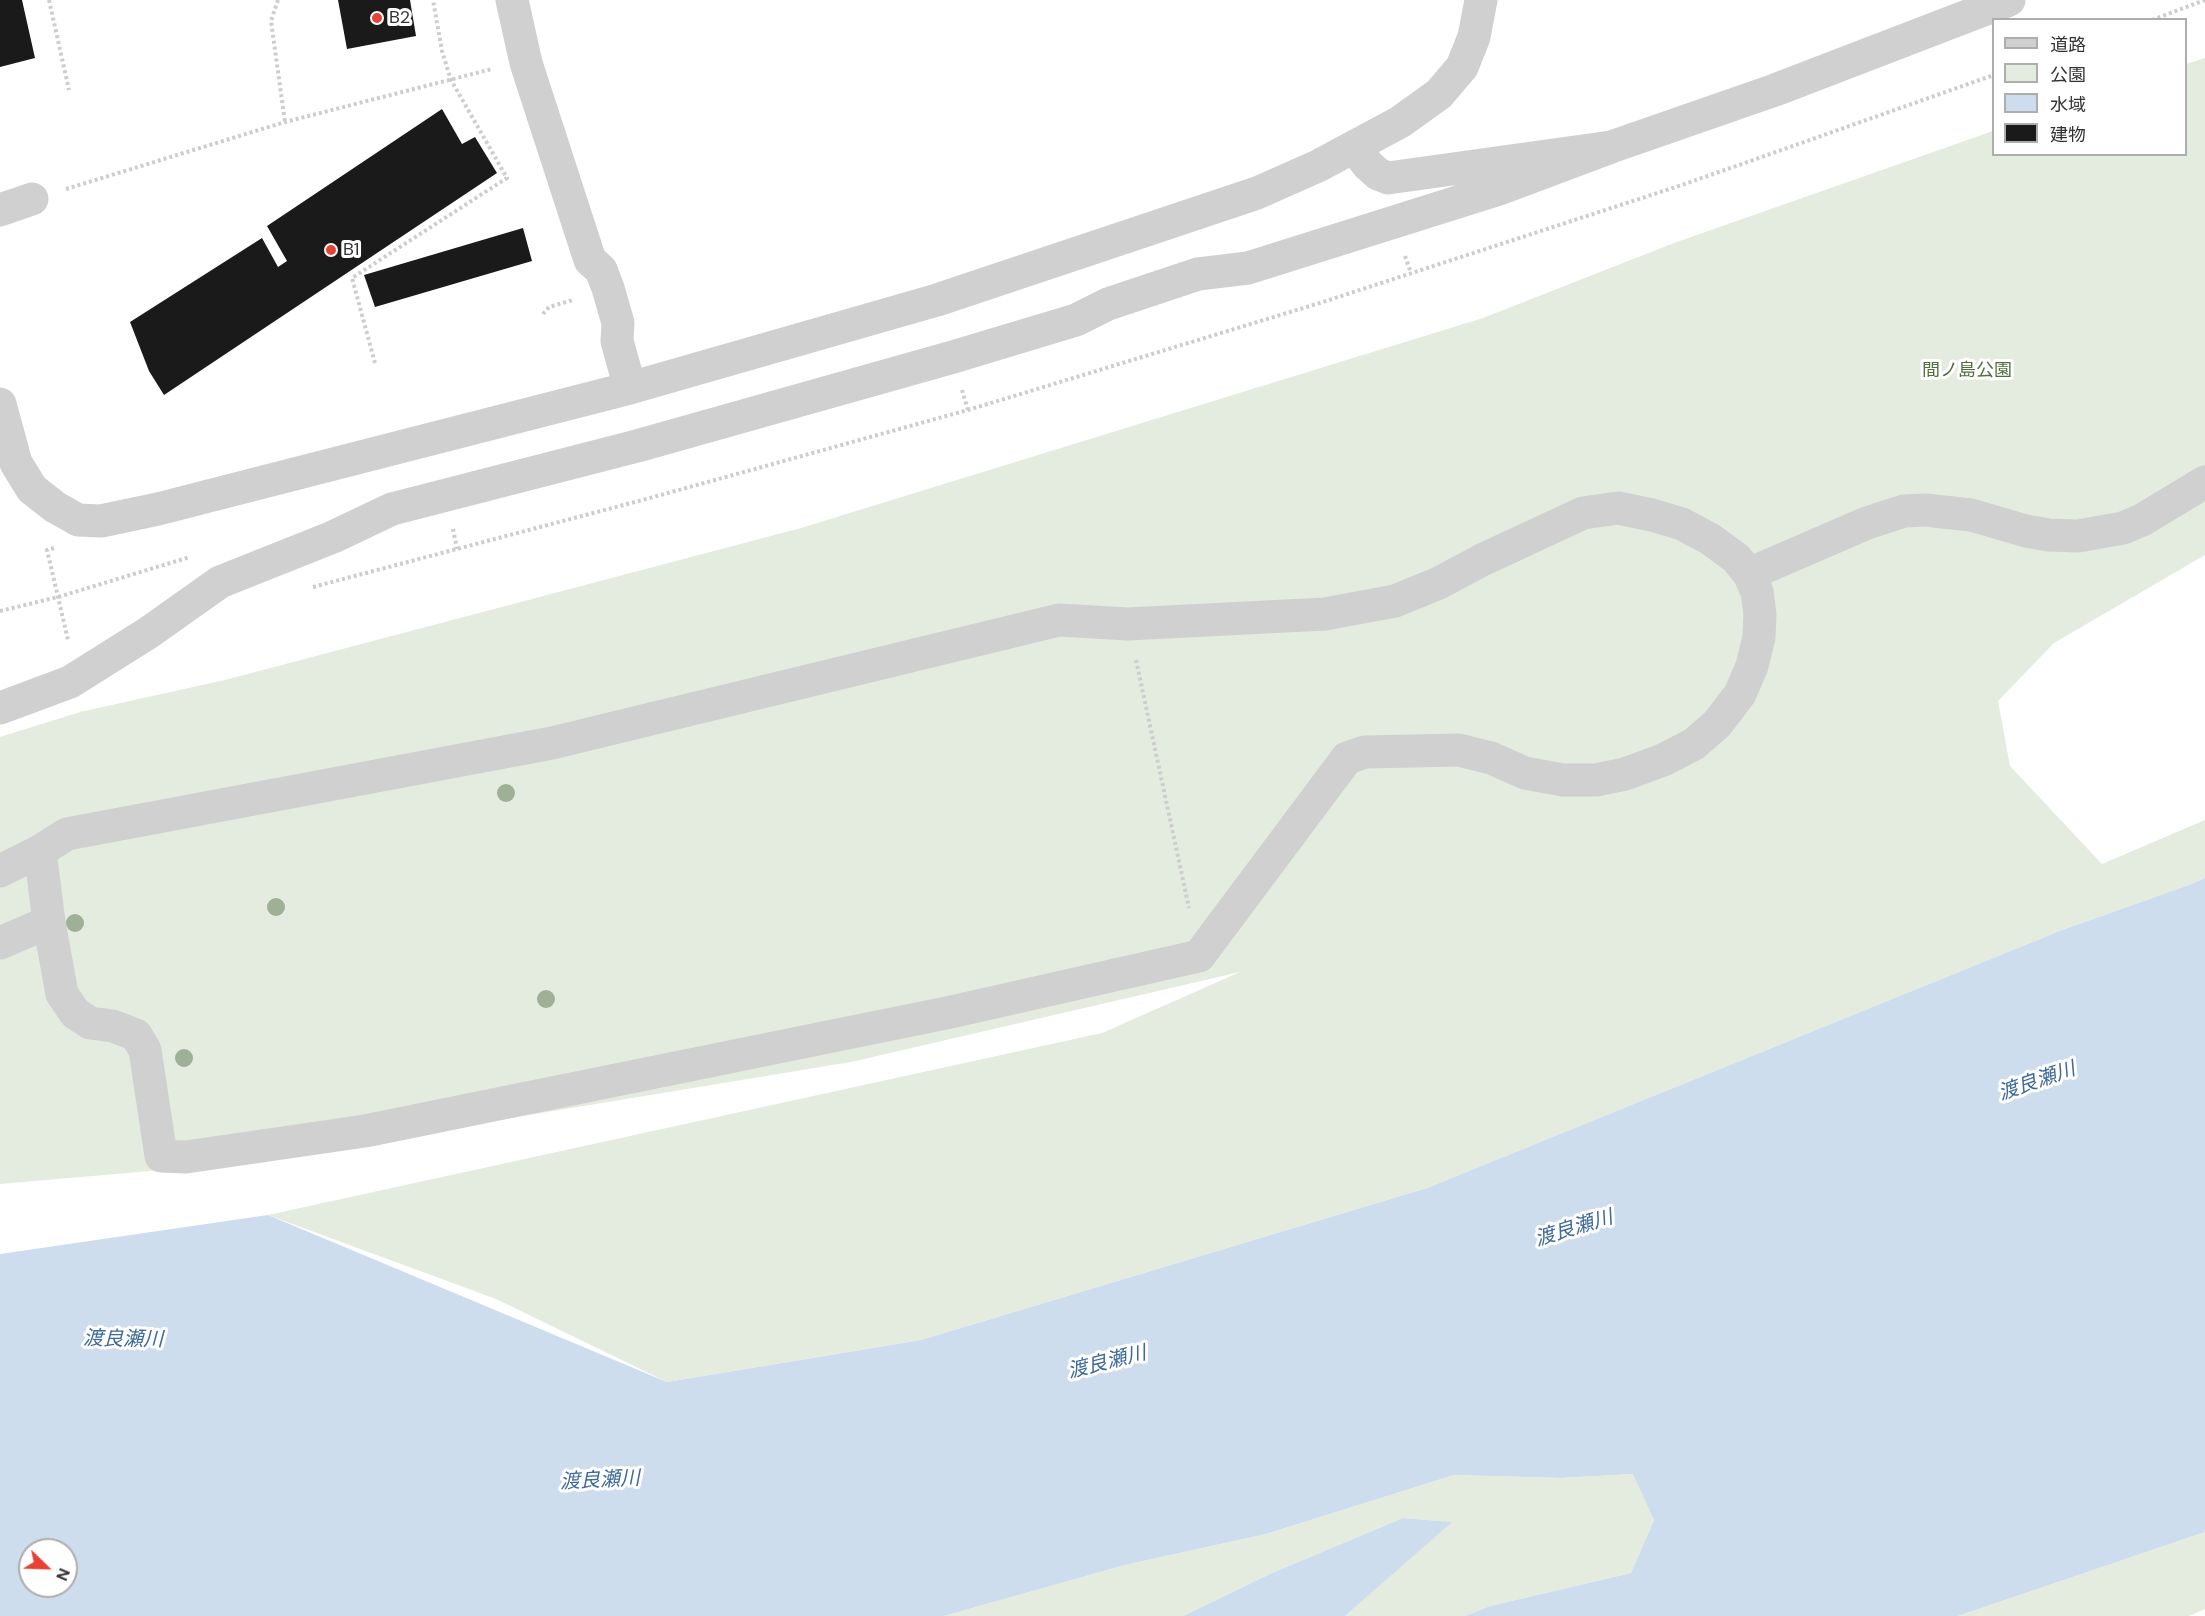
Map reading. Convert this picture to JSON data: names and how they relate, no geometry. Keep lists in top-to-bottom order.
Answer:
{
  "water": ["渡良瀬川"],
  "parks": ["間ノ島公園"],
  "places": ["B2", "B1"],
  "legend": [
    "道路",
    "公園",
    "水域",
    "建物"
  ],
  "north": "bottom right"
}
